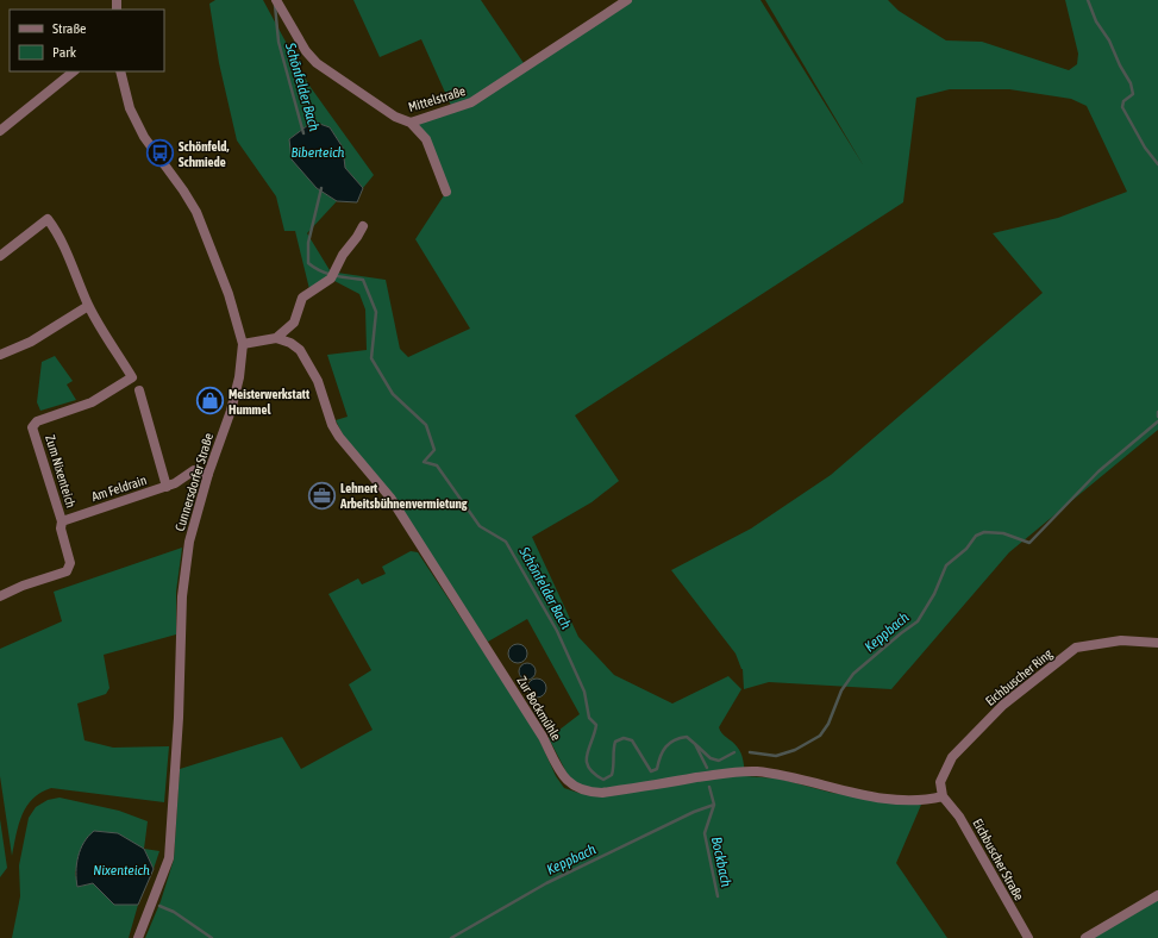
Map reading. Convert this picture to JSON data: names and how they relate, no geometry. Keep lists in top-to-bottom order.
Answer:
{
  "streets": {
    "street": [
      "Mittelstraße",
      "Zum Nixenteich",
      "Cunnersdorfer Straße",
      "Am Feldrain",
      "Eichbuscher Ring",
      "Zur Bockmühle",
      "Eichbuscher Straße"
    ]
  },
  "crossings": [
    ["Zum Nixenteich", "Am Feldrain"],
    ["Cunnersdorfer Straße", "Am Feldrain"],
    ["Eichbuscher Ring", "Zur Bockmühle"],
    ["Eichbuscher Ring", "Eichbuscher Straße"],
    ["Zur Bockmühle", "Eichbuscher Straße"]
  ],
  "water": [
    "Schönfelder Bach",
    "Biberteich",
    "Keppbach",
    "Bockbach",
    "Nixenteich"
  ],
  "places": {
    "bus stop": ["Schönfeld, Schmiede"],
    "shop": ["Meisterwerkstatt Hummel"],
    "office": ["Lehnert Arbeitsbühnenvermietung"]
  },
  "legend": ["Straße", "Park"]
}
